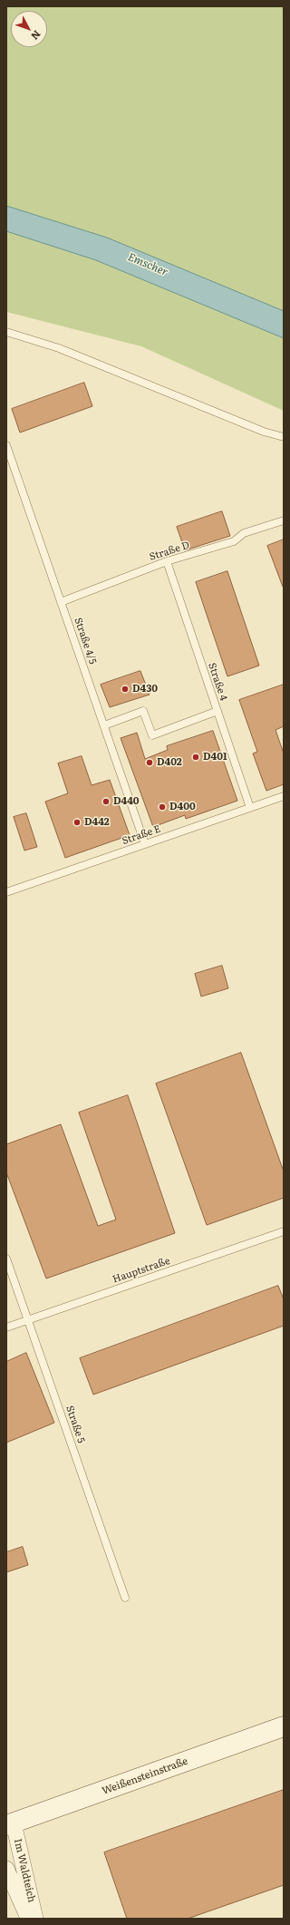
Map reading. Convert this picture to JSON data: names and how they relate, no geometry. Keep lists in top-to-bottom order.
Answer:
{
  "streets": {
    "street": ["Weißensteinstraße", "Im Waldteich"],
    "lane": [
      "Straße D",
      "Straße 4/5",
      "Straße 4",
      "Straße E",
      "Hauptstraße",
      "Straße 5"
    ]
  },
  "crossings": [
    ["Straße D", "Straße 4/5"],
    ["Straße D", "Straße 4"],
    ["Straße 4/5", "Straße E"],
    ["Straße 4", "Straße E"],
    ["Hauptstraße", "Straße 5"],
    ["Weißensteinstraße", "Im Waldteich"]
  ],
  "water": ["Emscher"],
  "places": [
    "D430",
    "D401",
    "D402",
    "D440",
    "D400",
    "D442"
  ],
  "north": "bottom right"
}
